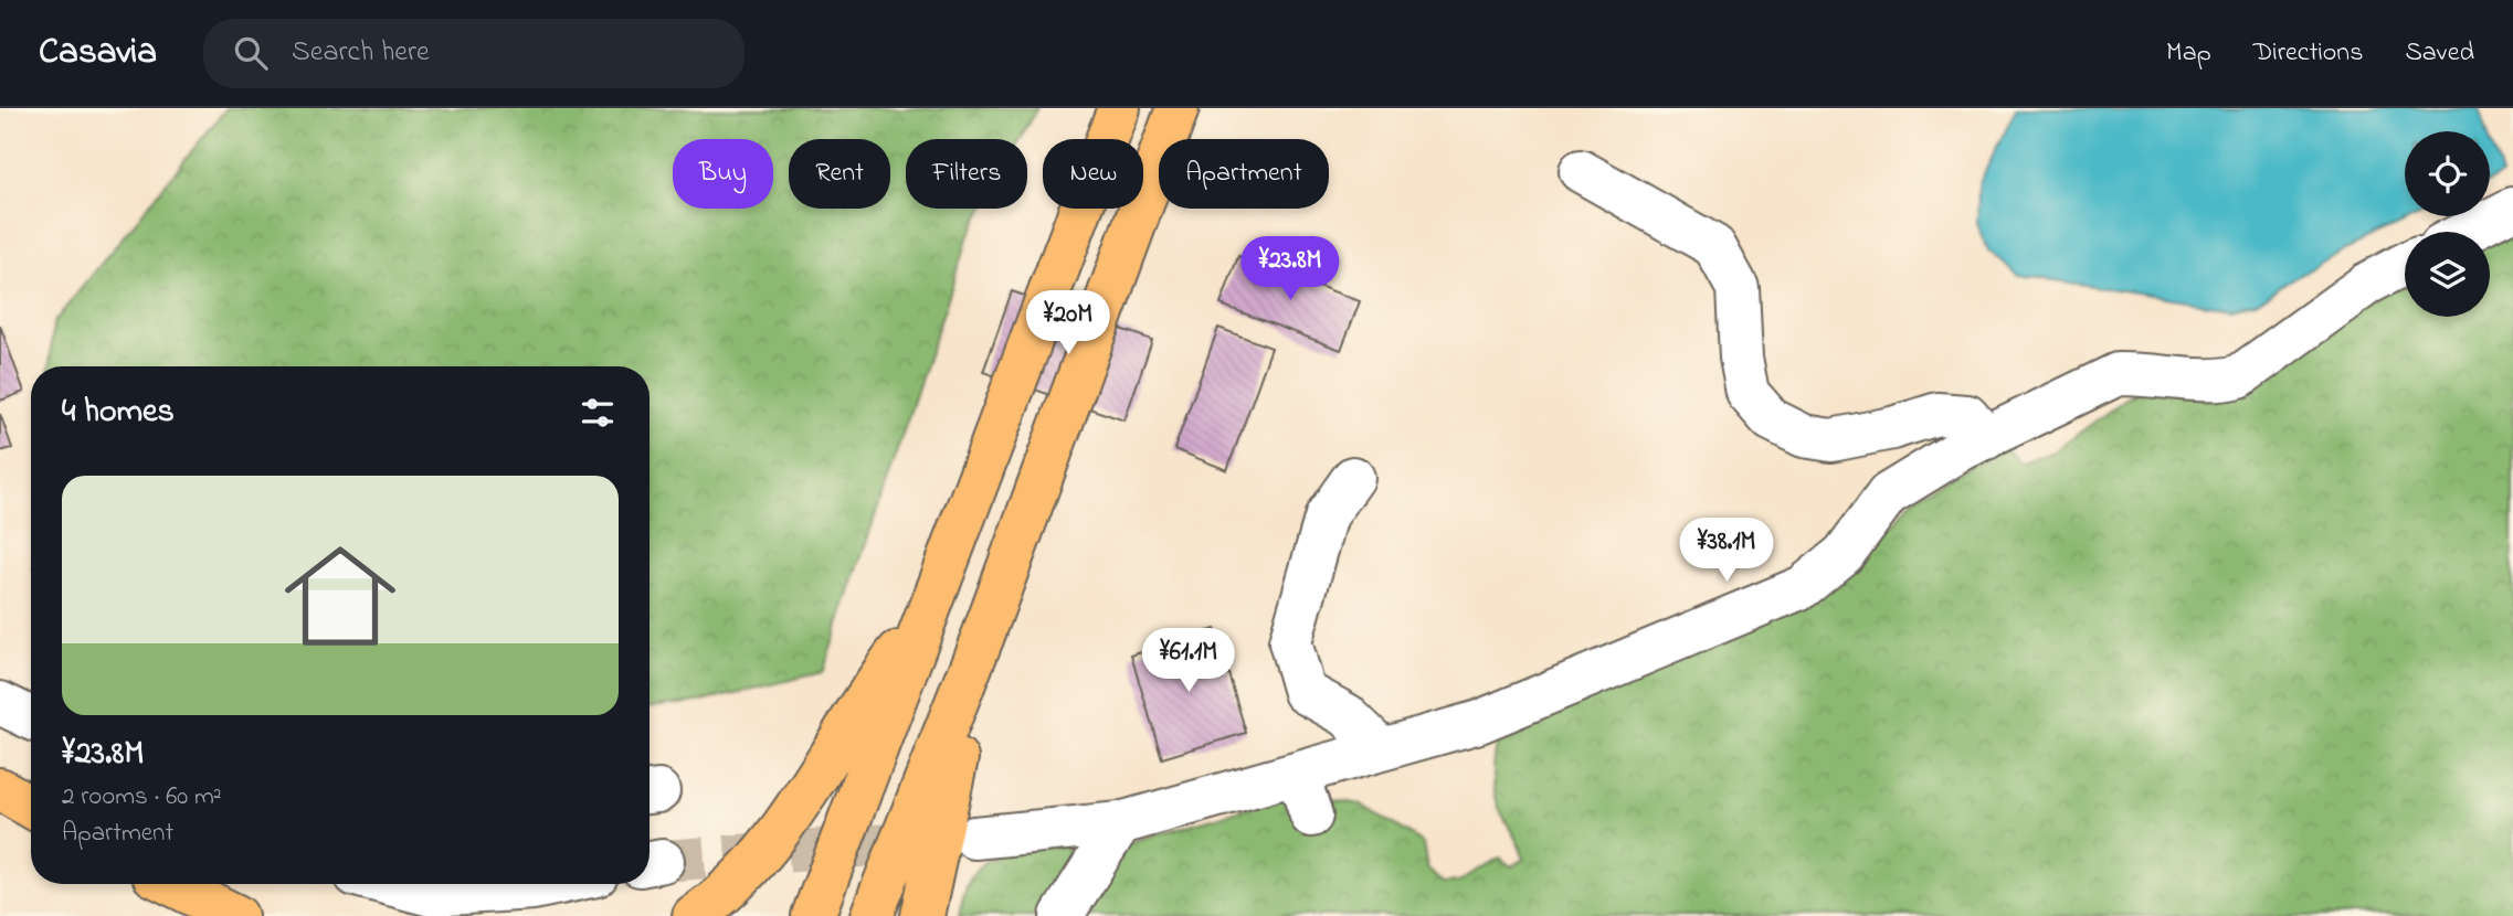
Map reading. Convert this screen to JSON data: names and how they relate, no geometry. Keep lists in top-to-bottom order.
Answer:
{
  "page": {
    "header": "Casavia",
    "search": "Search here",
    "nav": ["Map", "Directions", "Saved"],
    "chip": [
      "Buy",
      "Rent",
      "Filters",
      "New",
      "Apartment"
    ],
    "price": [
      "¥23.8M",
      "¥20M",
      "¥38.1M",
      "¥61.1M"
    ],
    "heading": "4 homes",
    "list": [
      {
        "name": "¥23.8M",
        "note": "2 rooms · 60 m² · Apartment"
      }
    ]
  }
}
